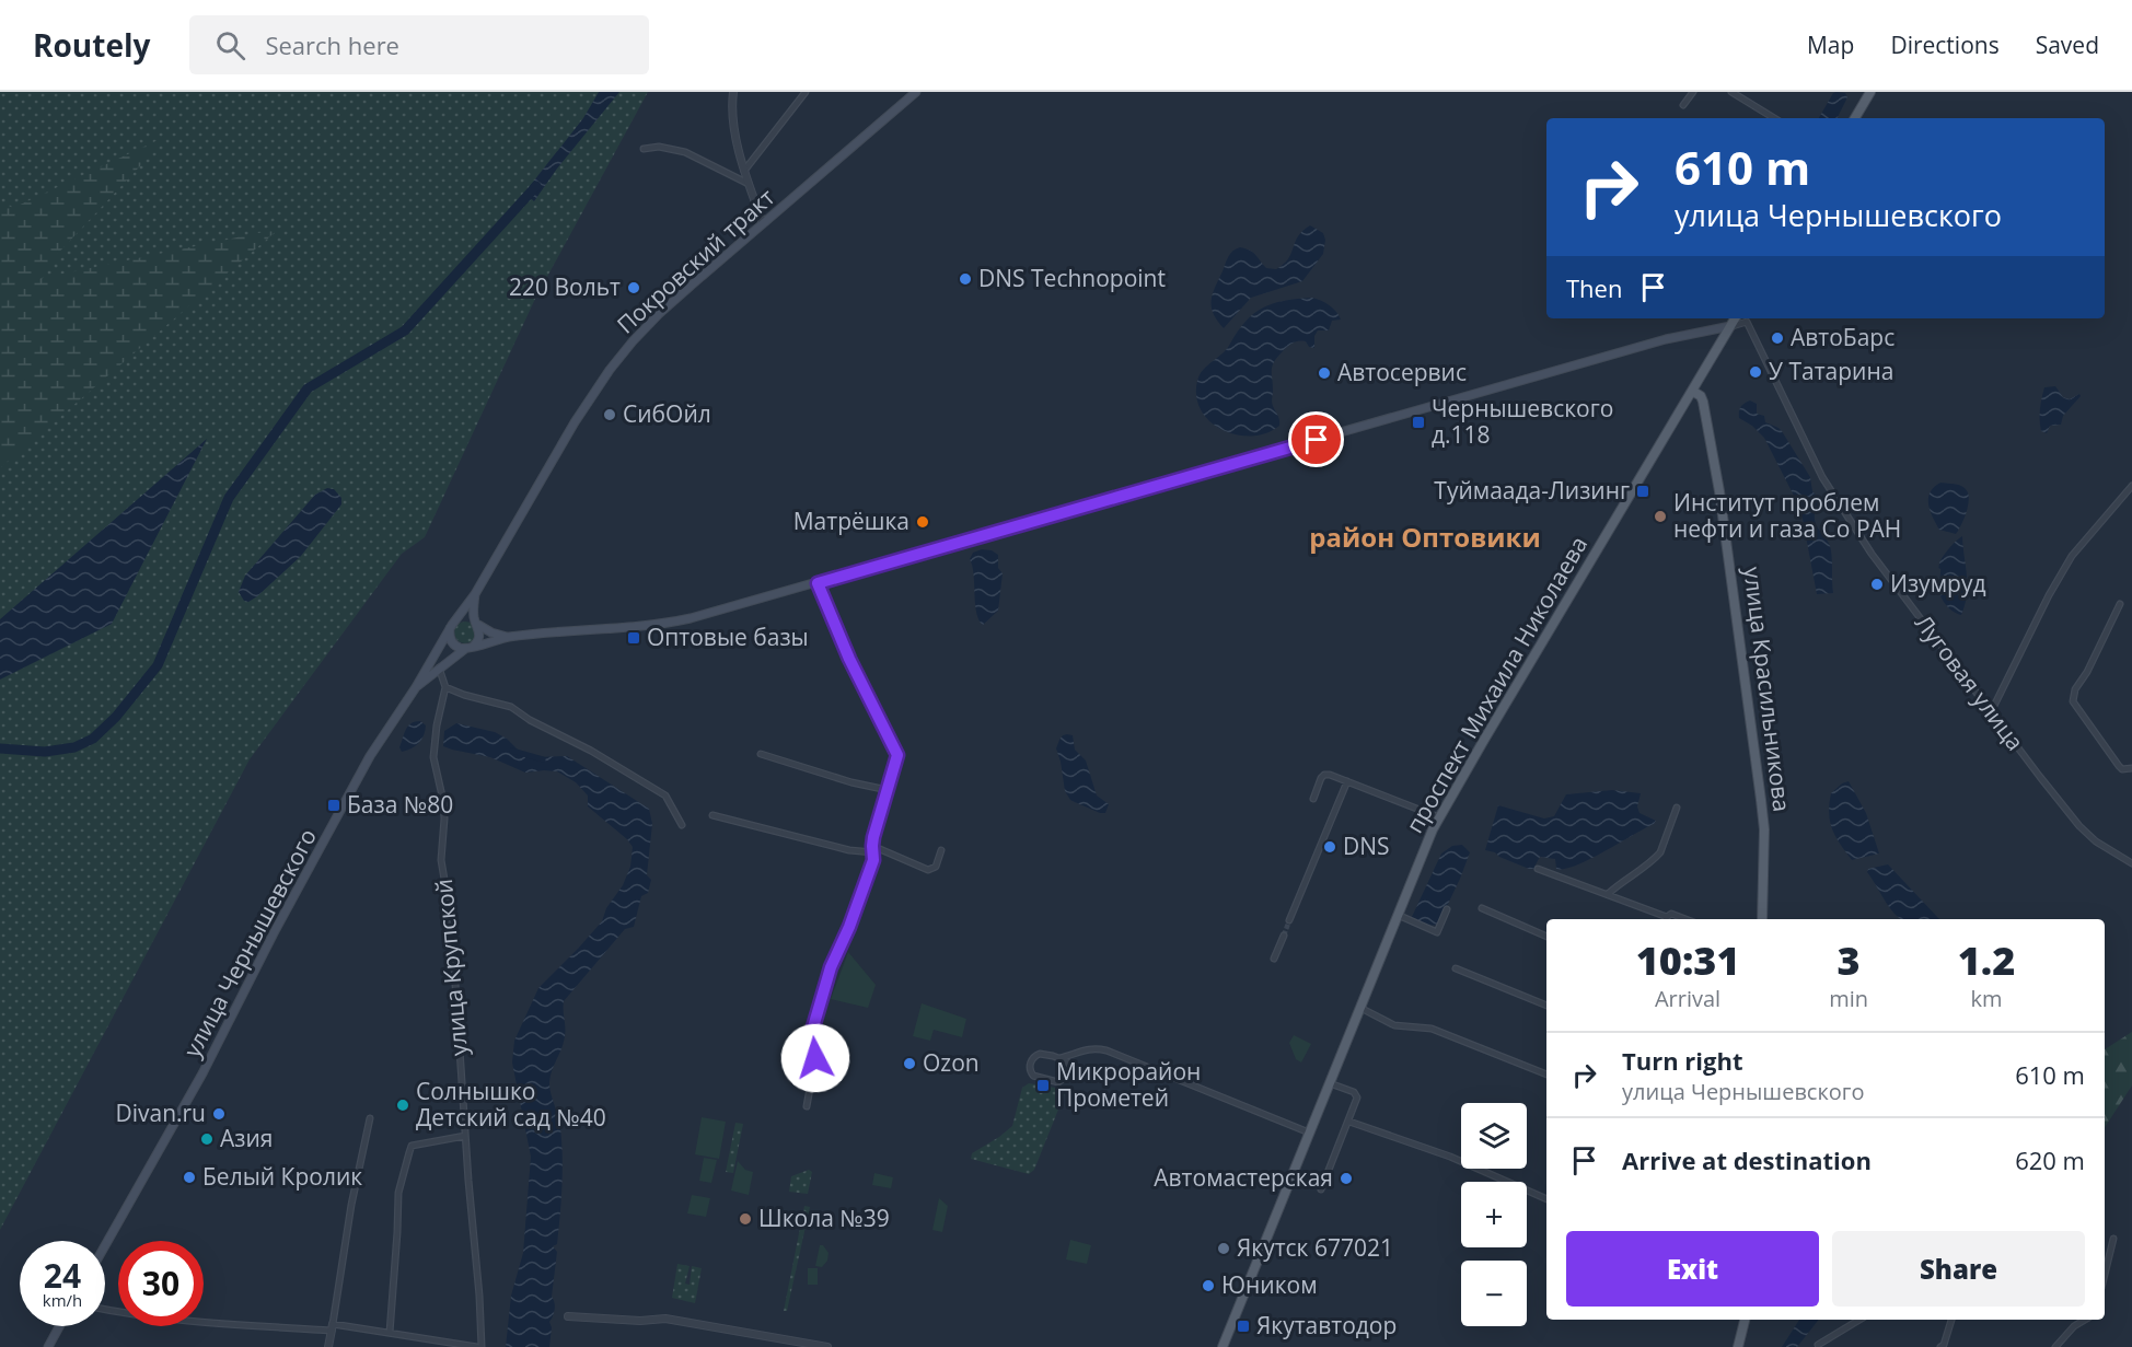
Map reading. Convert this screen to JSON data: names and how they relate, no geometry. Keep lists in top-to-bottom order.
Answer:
{
  "streets": {
    "main road": [
      "Покровский тракт",
      "проспект Михаила Николаева",
      "улица Красильникова",
      "улица Чернышевского"
    ],
    "street": ["Луговая улица", "улица Крупской"]
  },
  "crossings": [
    ["Покровский тракт", "улица Чернышевского"],
    ["Луговая улица", "проспект Михаила Николаева"],
    ["Луговая улица", "улица Чернышевского"],
    ["проспект Михаила Николаева", "улица Красильникова"],
    ["проспект Михаила Николаева", "улица Чернышевского"]
  ],
  "districts": ["район Оптовики"],
  "places": {
    "other": [
      "DNS Technopoint",
      "220 Вольт",
      "АвтоБарс",
      "У Татарина",
      "Автосервис",
      "СибОйл",
      "Институт проблем нефти и газа Со РАН",
      "Матрёшка",
      "Изумруд",
      "DNS",
      "Ozon",
      "Солнышко Детский сад №40",
      "Divan.ru",
      "Азия",
      "Белый Кролик",
      "Автомастерская",
      "Школа №39",
      "Якутск 677021",
      "Юником"
    ],
    "transit": [
      "Чернышевского д.118",
      "Туймаада-Лизинг",
      "Оптовые базы",
      "База №80",
      "Микрорайон Прометей",
      "Якутавтодор"
    ]
  },
  "page": {
    "header": "Routely",
    "search": "Search here",
    "nav": ["Map", "Directions", "Saved"],
    "turn": ["610 m", "улица Чернышевского"],
    "then": "Then",
    "eta": [
      "10:31",
      "Arrival",
      "3",
      "min",
      "1.2",
      "km"
    ],
    "list": [
      {
        "name": "Turn right",
        "note": "улица Чернышевского",
        "value": "610 m"
      },
      {
        "name": "Arrive at destination",
        "value": "620 m"
      }
    ],
    "map_buttons": ["+", "−"],
    "buttons": ["Exit", "Share"],
    "speed": "24 km/h",
    "limit": "30"
  }
}
